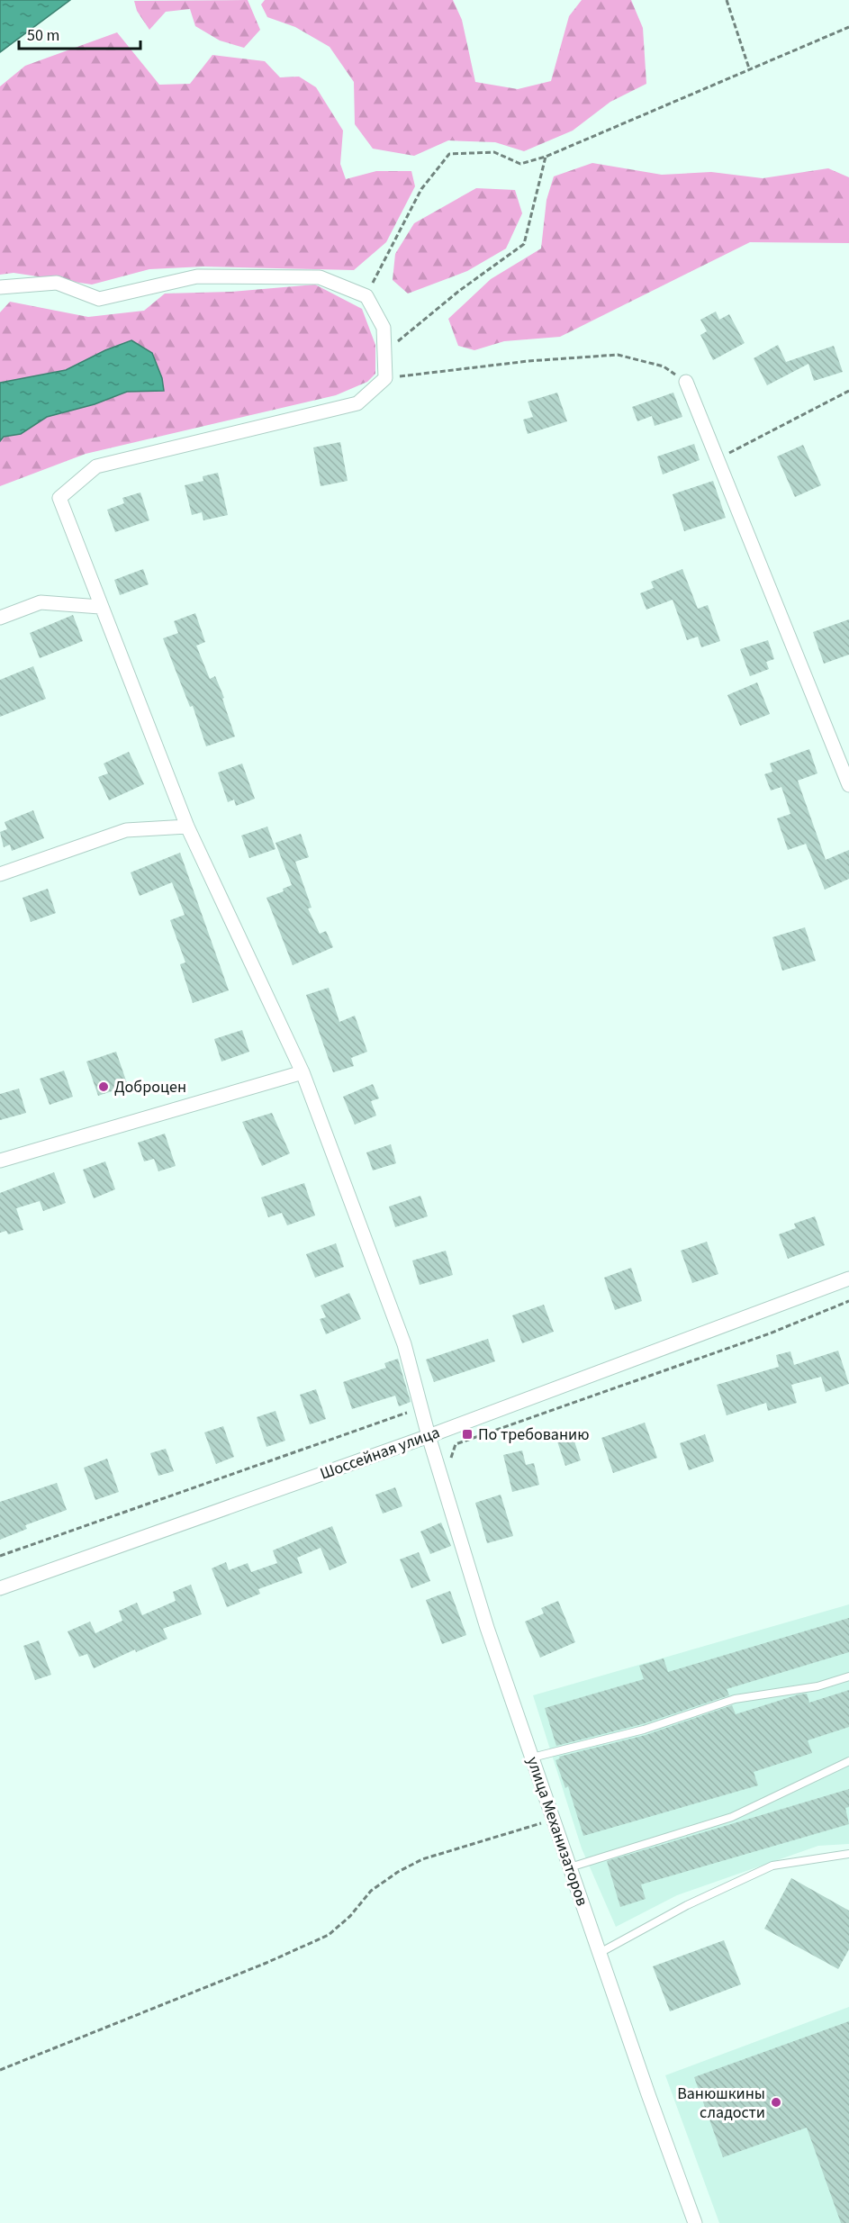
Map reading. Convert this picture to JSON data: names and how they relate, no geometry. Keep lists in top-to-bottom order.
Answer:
{
  "streets": {
    "street": ["Шоссейная улица", "улица Механизаторов"]
  },
  "crossings": [
    ["Шоссейная улица", "улица Механизаторов"]
  ],
  "places": {
    "other": ["Доброцен", "Ванюшкины сладости"],
    "transit": ["По требованию"]
  },
  "scale_bar": "50 m"
}
